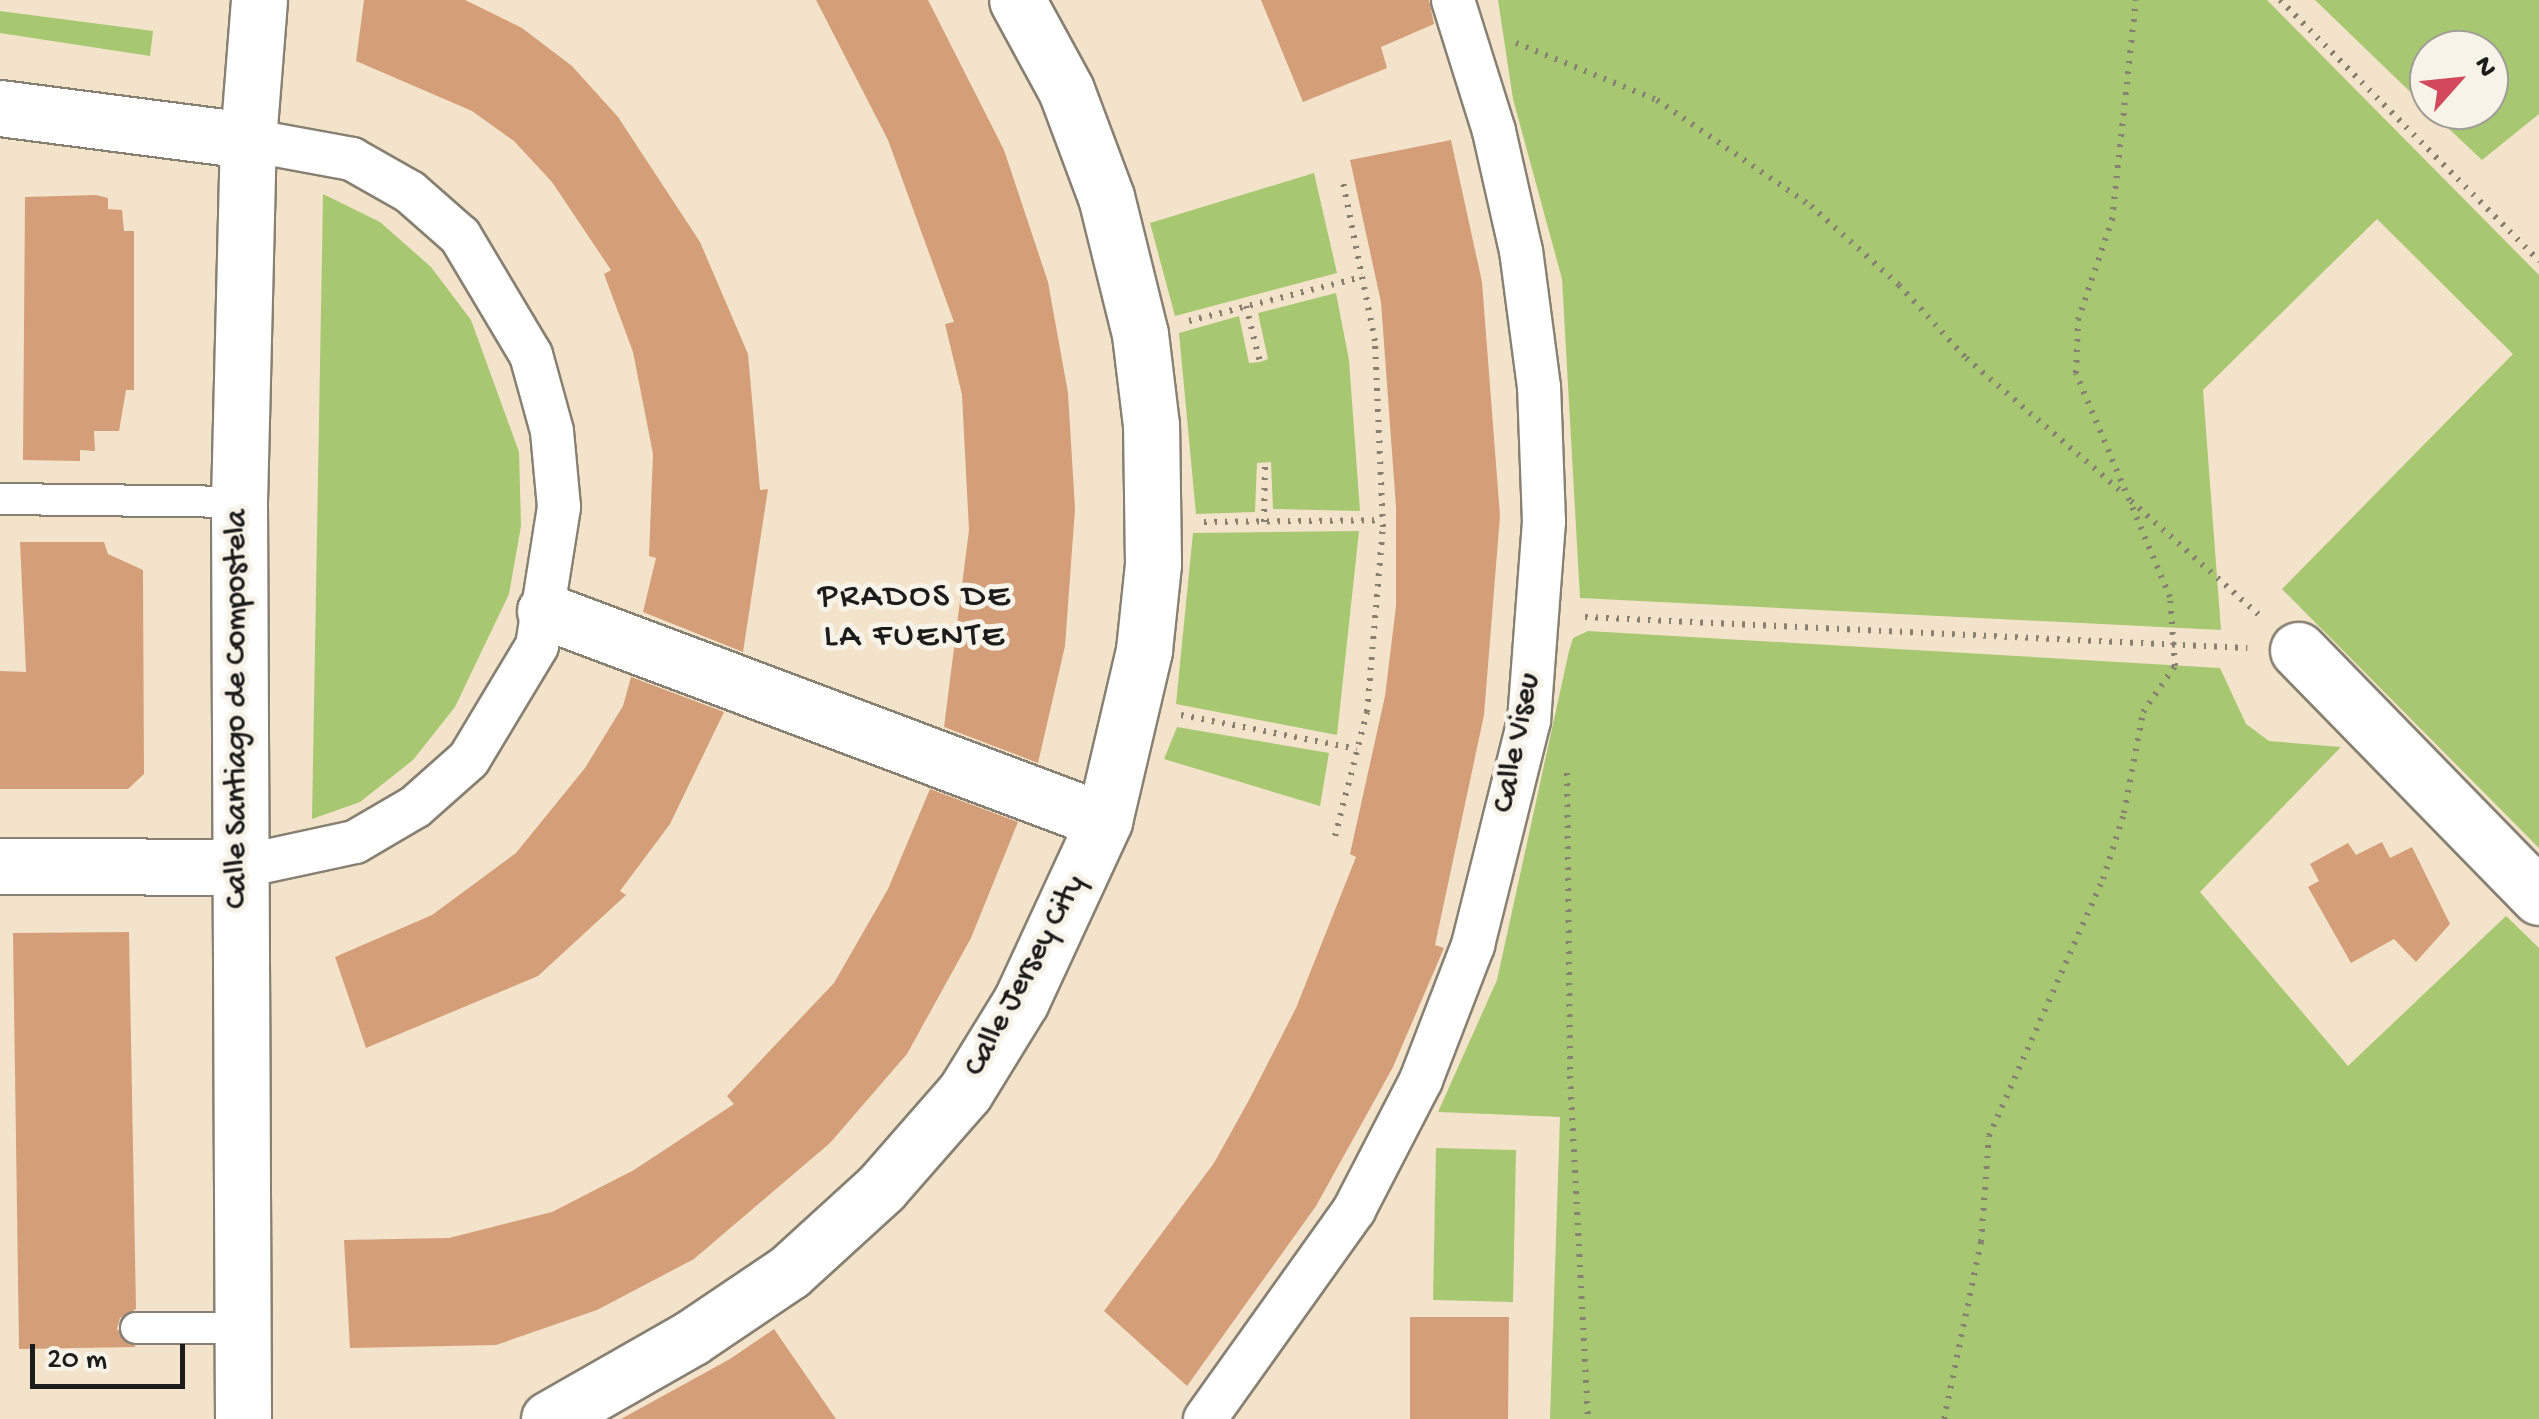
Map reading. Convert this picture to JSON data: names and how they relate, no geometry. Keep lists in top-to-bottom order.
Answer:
{
  "streets": {
    "street": ["Calle Santiago de Compostela", "Calle Viseu", "Calle Jersey City"]
  },
  "districts": ["PRADOS DE LA FUENTE"],
  "scale_bar": "20 m",
  "north": "top right"
}
